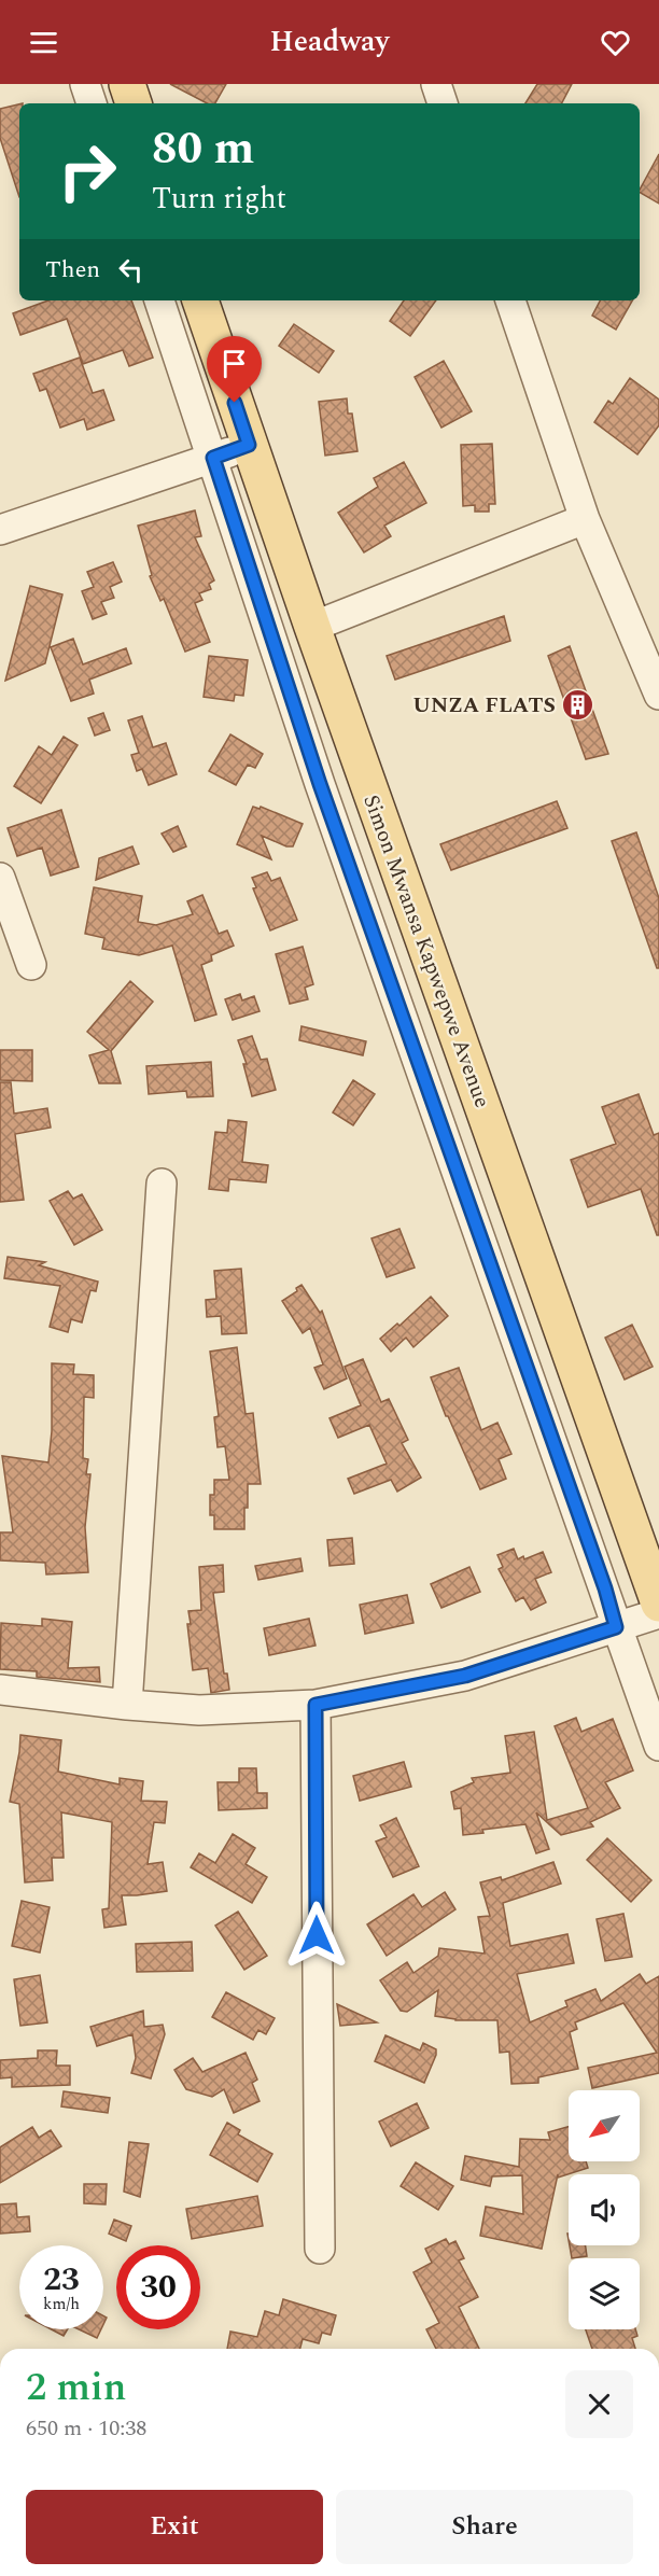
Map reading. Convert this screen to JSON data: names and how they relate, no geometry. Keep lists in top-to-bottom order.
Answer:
{
  "streets": {
    "main road": ["Simon Mwansa Kapwepwe Avenue"]
  },
  "places": {
    "building": ["UNZA FLATS"]
  },
  "north": "bottom left",
  "page": {
    "header": "Headway",
    "turn": ["80 m", "Turn right"],
    "then": "Then",
    "speed": "23 km/h",
    "limit": "30",
    "heading": ["2 min", "650 m · 10:38"],
    "buttons": ["Exit", "Share"]
  }
}
